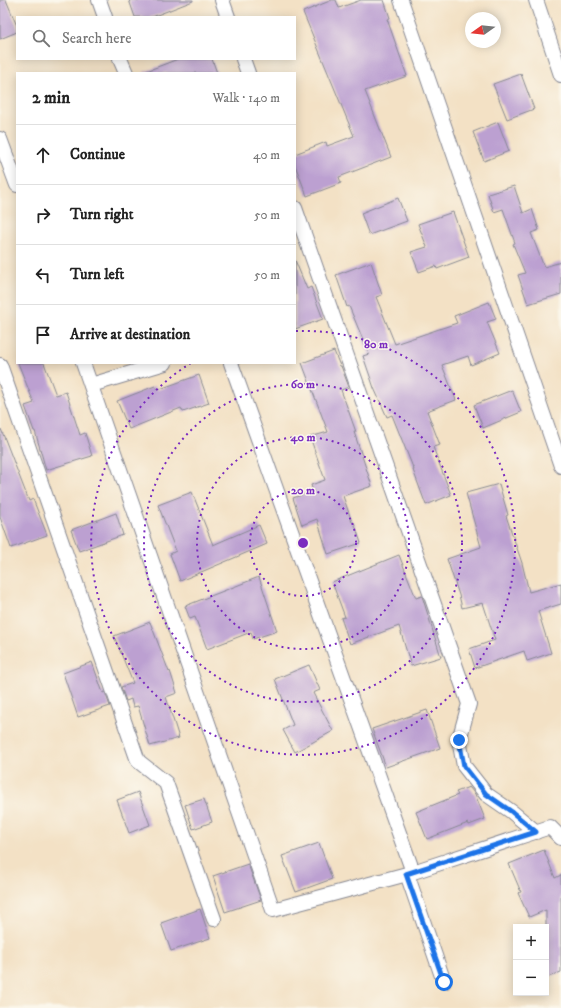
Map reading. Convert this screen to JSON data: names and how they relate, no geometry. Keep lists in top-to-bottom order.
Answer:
{
  "north": "left",
  "page": {
    "search": "Search here",
    "heading": ["2 min", "Walk · 140 m"],
    "list": [
      ["Continue", "40 m"],
      ["Turn right", "50 m"],
      ["Turn left", "50 m"],
      "Arrive at destination"
    ],
    "map_buttons": ["+", "−"]
  },
  "rings": [
    "80 m",
    "60 m",
    "40 m",
    "20 m"
  ]
}
